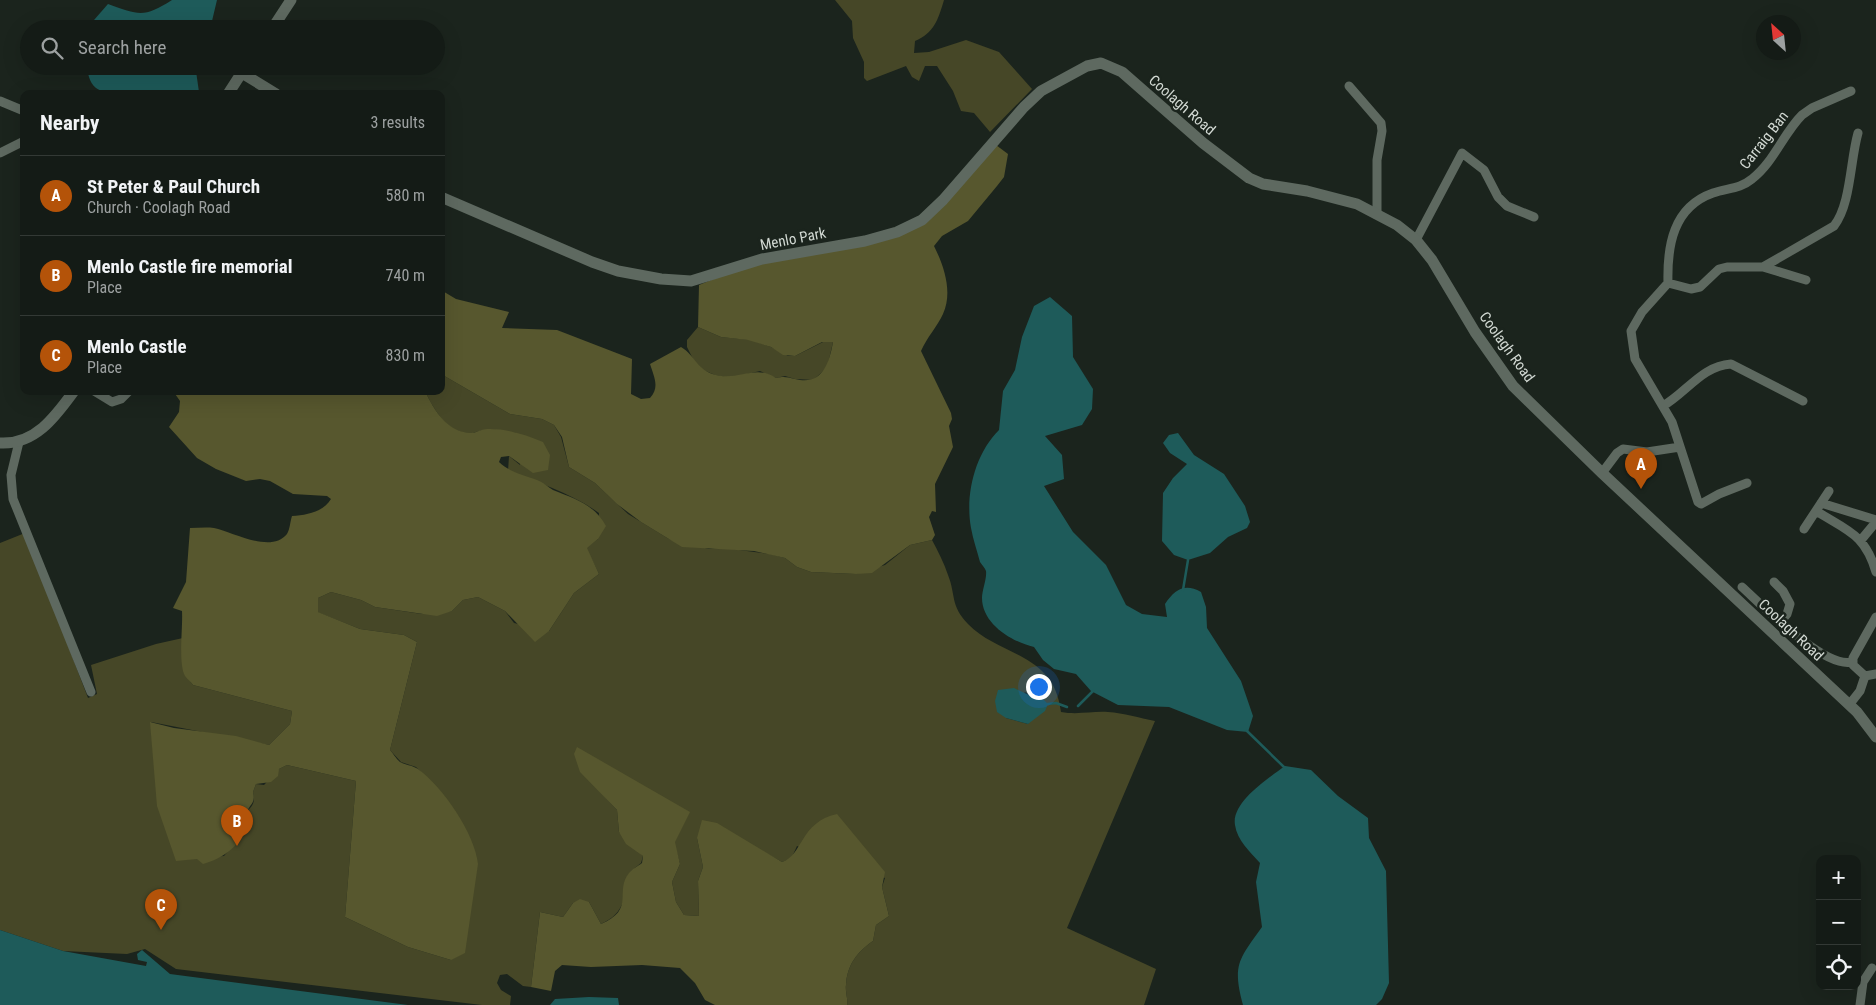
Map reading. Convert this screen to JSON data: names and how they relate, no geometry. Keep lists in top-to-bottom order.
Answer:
{
  "streets": {
    "street": ["Coolagh Road", "Carraig Ban", "Menlo Park"]
  },
  "crossings": [
    ["Coolagh Road", "Menlo Park"]
  ],
  "north": "top left",
  "page": {
    "search": "Search here",
    "heading": ["Nearby", "3 results"],
    "list": [
      {
        "mark": "A",
        "name": "St Peter & Paul Church",
        "note": "Church · Coolagh Road",
        "value": "580 m"
      },
      {
        "mark": "B",
        "name": "Menlo Castle fire memorial",
        "note": "Place",
        "value": "740 m"
      },
      {
        "mark": "C",
        "name": "Menlo Castle",
        "note": "Place",
        "value": "830 m"
      }
    ],
    "pins": ["A", "B", "C"],
    "map_buttons": ["+", "−"]
  }
}
